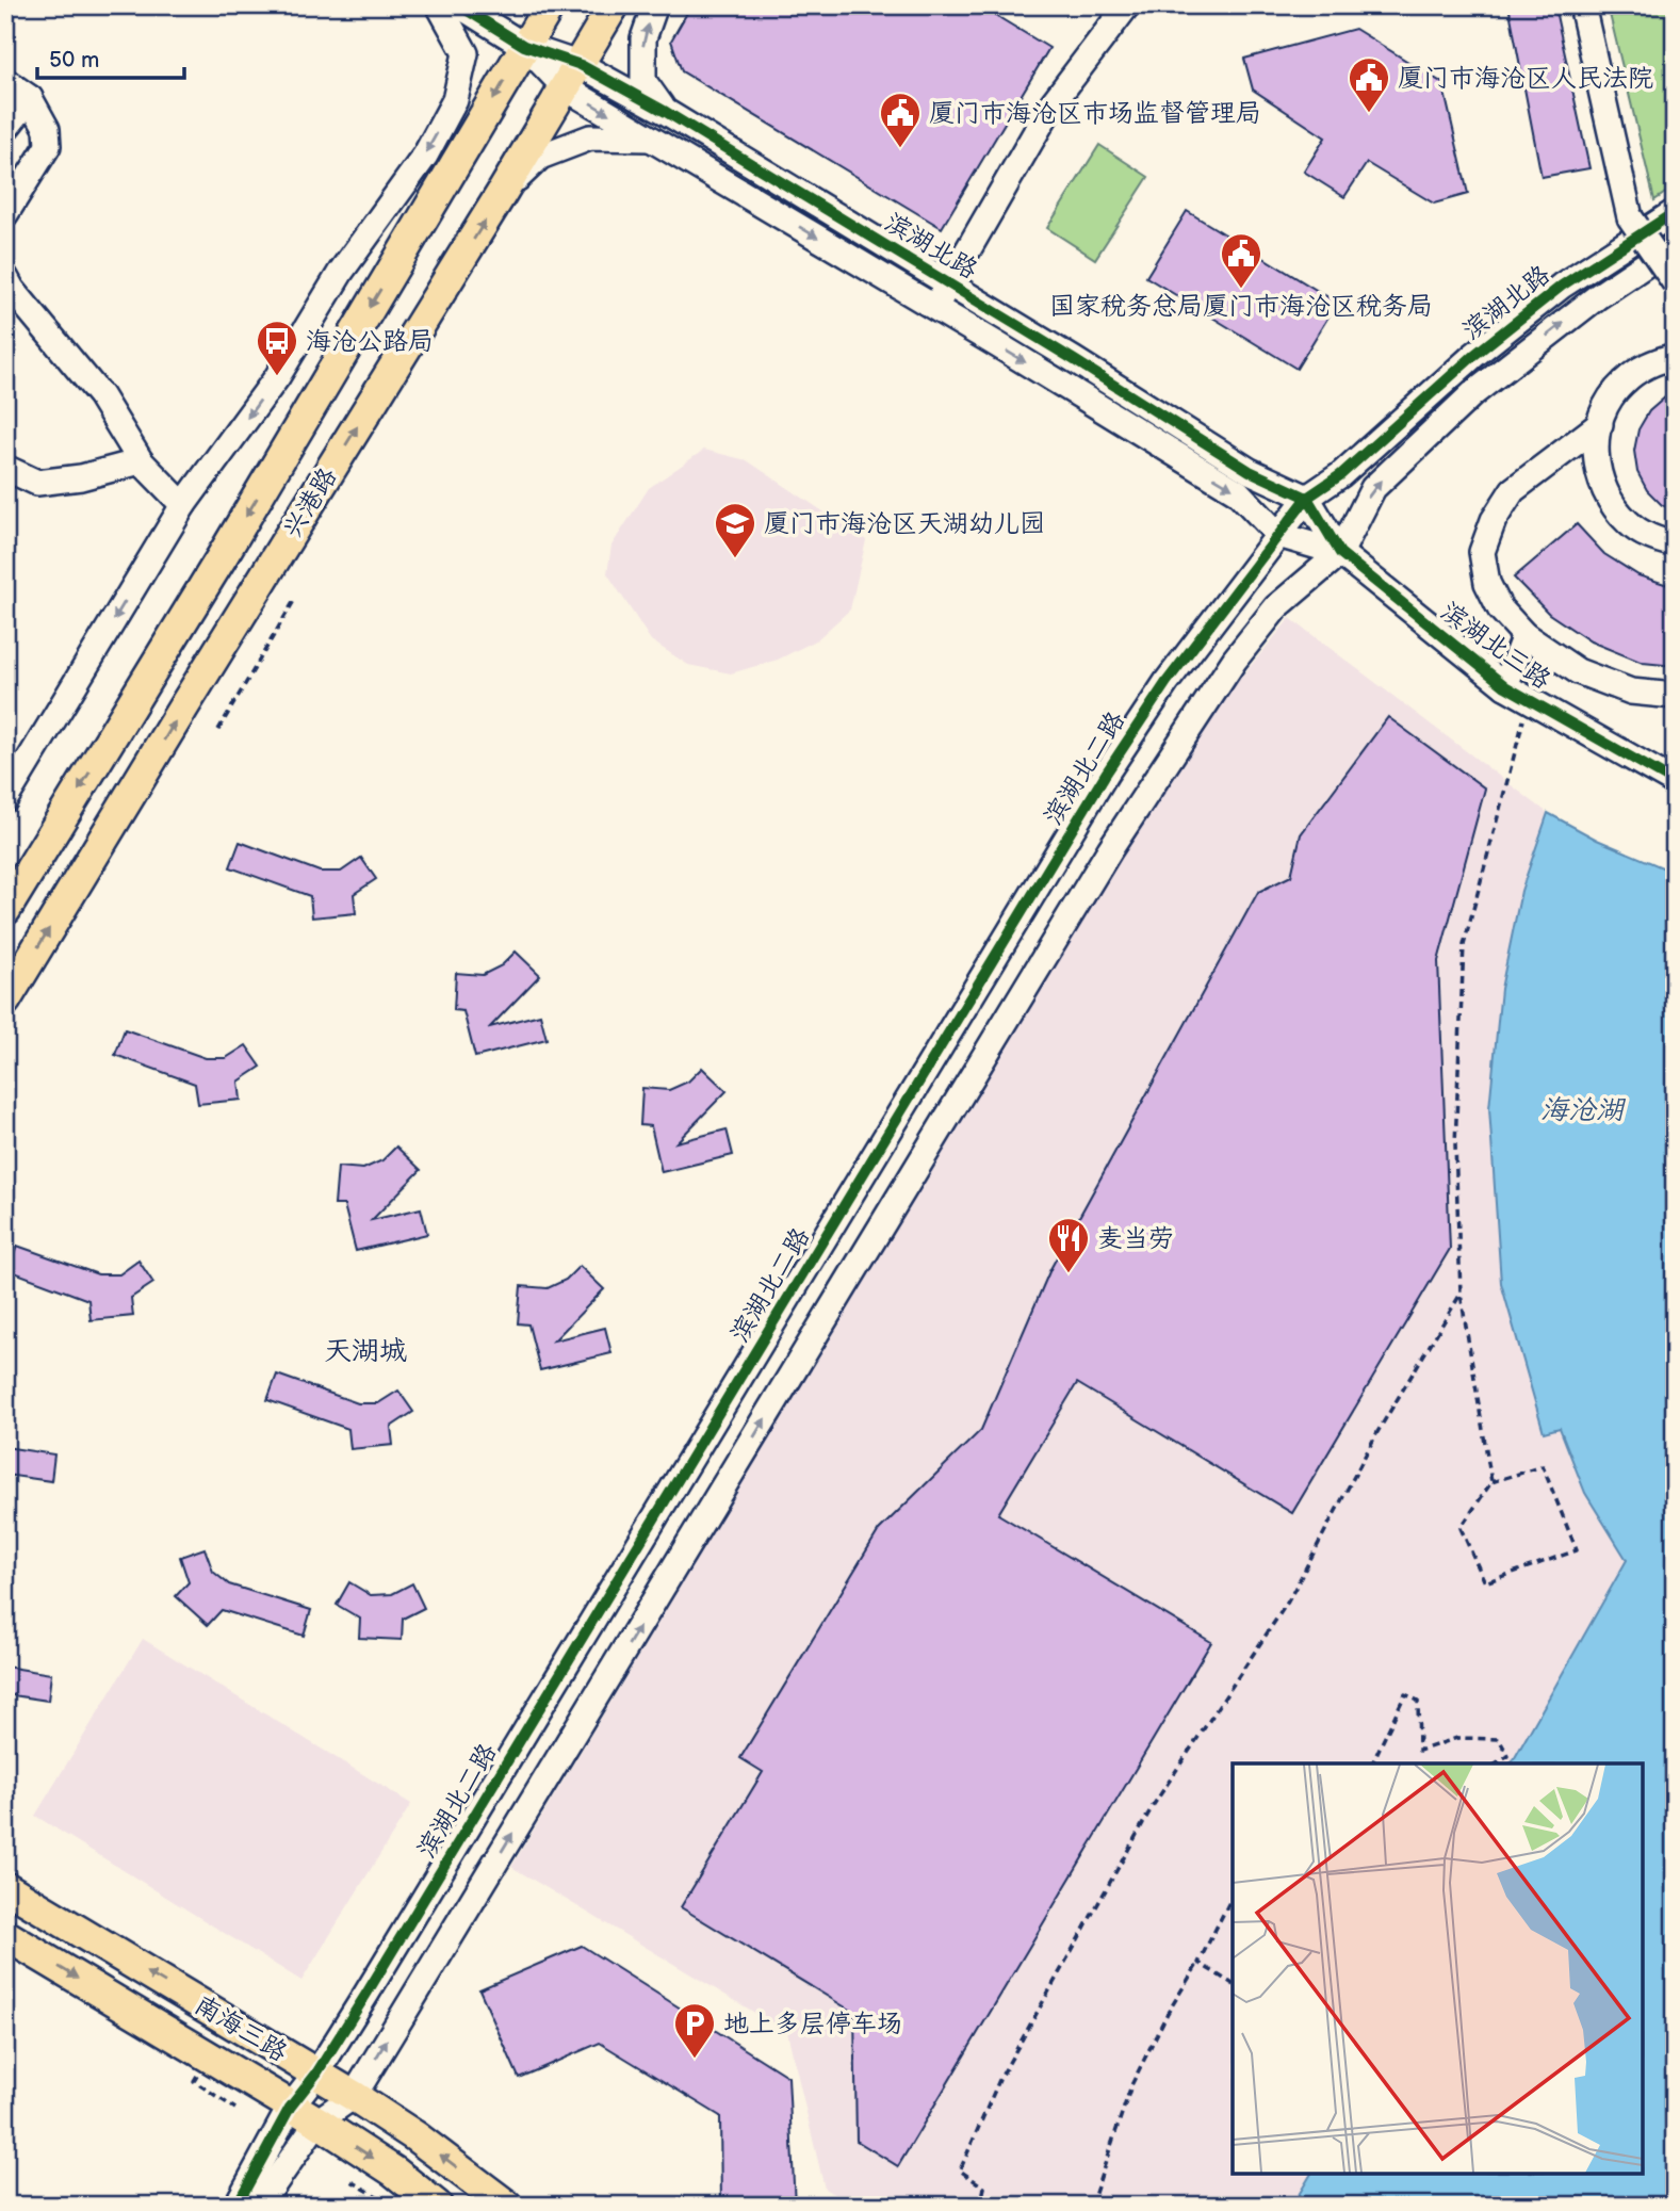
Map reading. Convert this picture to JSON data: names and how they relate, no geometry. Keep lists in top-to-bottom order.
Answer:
{
  "streets": {
    "main road": ["兴港路", "南海三路"],
    "street": ["滨湖北路", "滨湖北三路", "滨湖北二路"]
  },
  "crossings": [
    ["滨湖北路", "兴港路"],
    ["滨湖北路", "滨湖北三路"],
    ["滨湖北路", "滨湖北二路"],
    ["滨湖北二路", "南海三路"]
  ],
  "districts": ["天湖城"],
  "water": ["海沧湖"],
  "places": {
    "public building": ["厦门市海沧区人民法院", "厦门市海沧区市场监督管理局", "国家税务总局厦门市海沧区税务局"],
    "bus stop": ["海沧公路局"],
    "school or university": ["厦门市海沧区天湖幼儿园"],
    "restaurant": ["麦当劳"],
    "parking": ["地上多层停车场"]
  },
  "scale_bar": "50 m"
}
